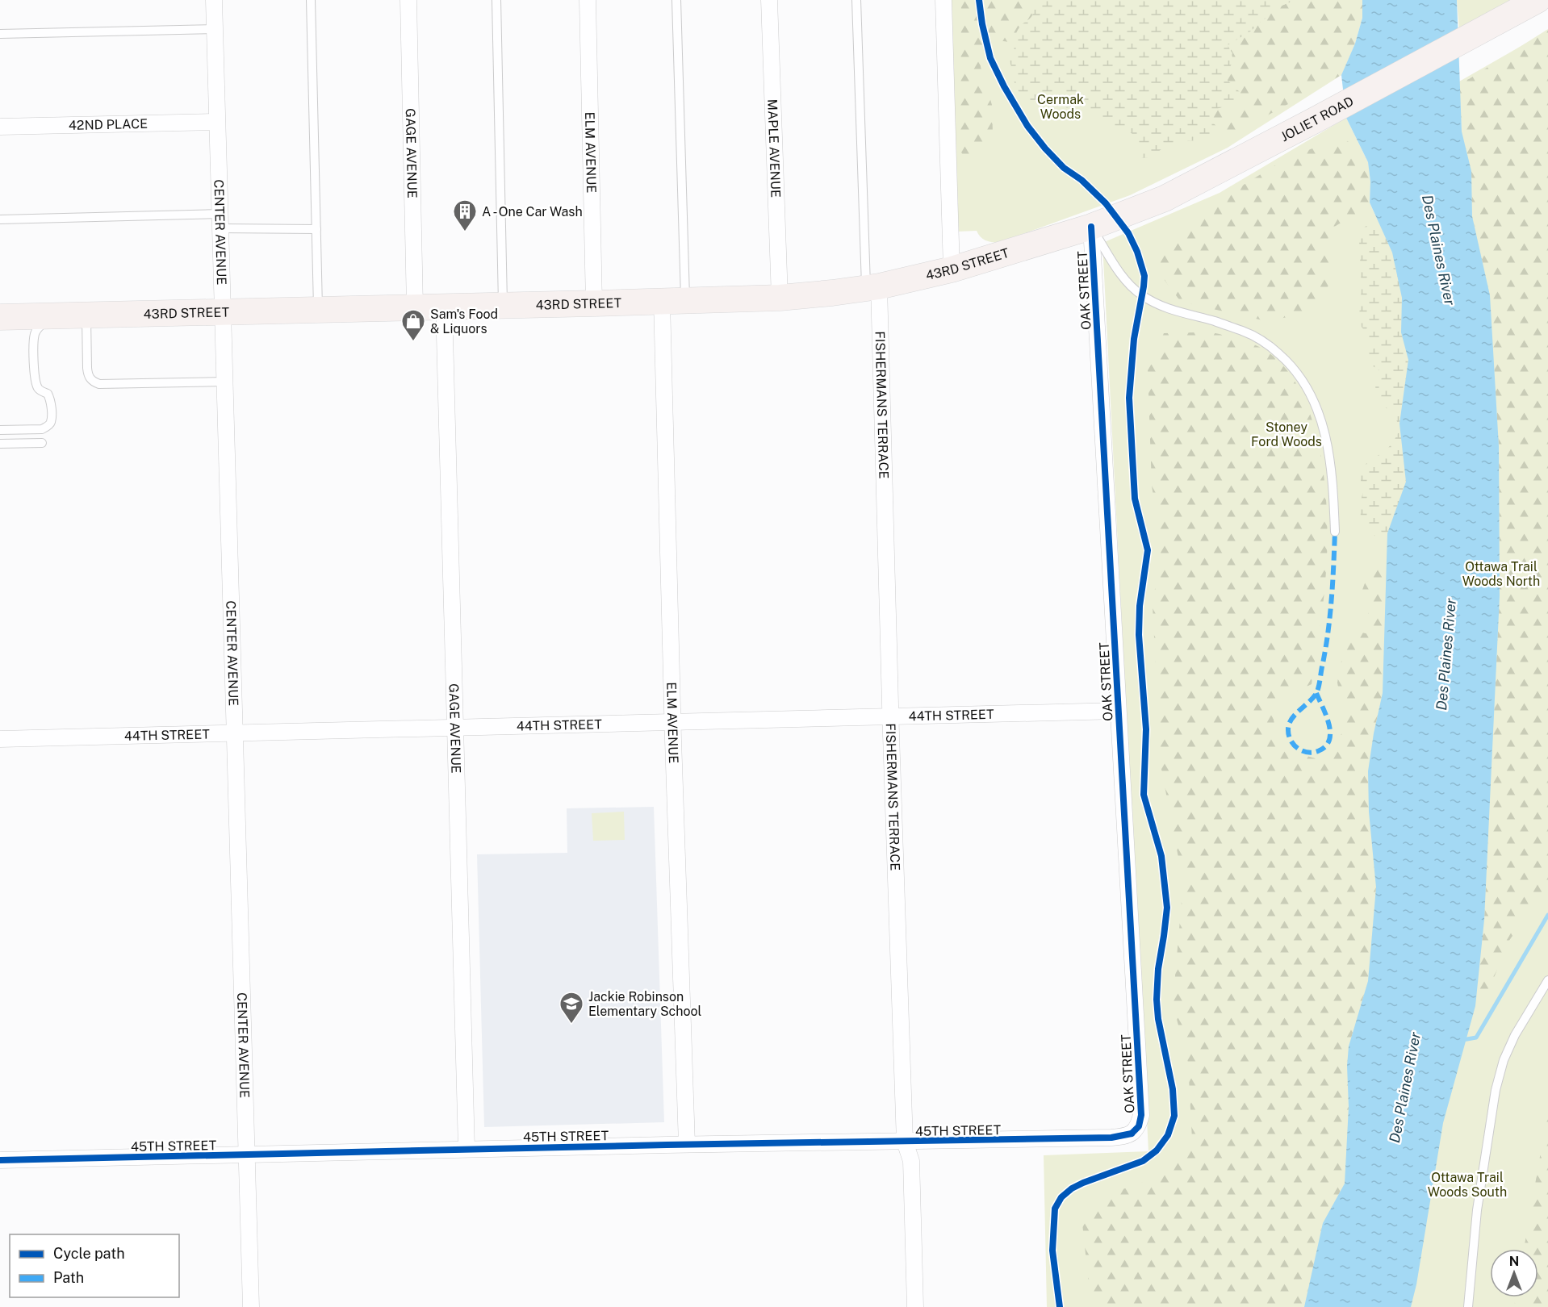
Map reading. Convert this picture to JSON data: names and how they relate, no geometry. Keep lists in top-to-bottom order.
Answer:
{
  "streets": {
    "main road": ["JOLIET ROAD", "43RD STREET"],
    "street": [
      "42ND PLACE",
      "MAPLE AVENUE",
      "ELM AVENUE",
      "GAGE AVENUE",
      "CENTER AVENUE",
      "OAK STREET",
      "FISHERMANS TERRACE",
      "44TH STREET",
      "45TH STREET"
    ]
  },
  "crossings": [
    ["JOLIET ROAD", "43RD STREET"],
    ["JOLIET ROAD", "OAK STREET"],
    ["42ND PLACE", "CENTER AVENUE"],
    ["MAPLE AVENUE", "43RD STREET"],
    ["ELM AVENUE", "43RD STREET"],
    ["ELM AVENUE", "44TH STREET"],
    ["ELM AVENUE", "45TH STREET"],
    ["GAGE AVENUE", "43RD STREET"],
    ["GAGE AVENUE", "44TH STREET"],
    ["GAGE AVENUE", "45TH STREET"],
    ["CENTER AVENUE", "43RD STREET"],
    ["CENTER AVENUE", "44TH STREET"],
    ["CENTER AVENUE", "45TH STREET"],
    ["43RD STREET", "OAK STREET"],
    ["43RD STREET", "FISHERMANS TERRACE"],
    ["OAK STREET", "44TH STREET"],
    ["OAK STREET", "45TH STREET"],
    ["FISHERMANS TERRACE", "44TH STREET"],
    ["FISHERMANS TERRACE", "45TH STREET"]
  ],
  "water": ["Des Plaines River"],
  "parks": [
    "Cermak Woods",
    "Stoney Ford Woods",
    "Ottawa Trail Woods North",
    "Ottawa Trail Woods South"
  ],
  "places": {
    "building": ["A - One Car Wash"],
    "shop": ["Sam's Food & Liquors"],
    "school or university": ["Jackie Robinson Elementary School"]
  },
  "legend": ["Cycle path", "Path"],
  "north": "top"
}
